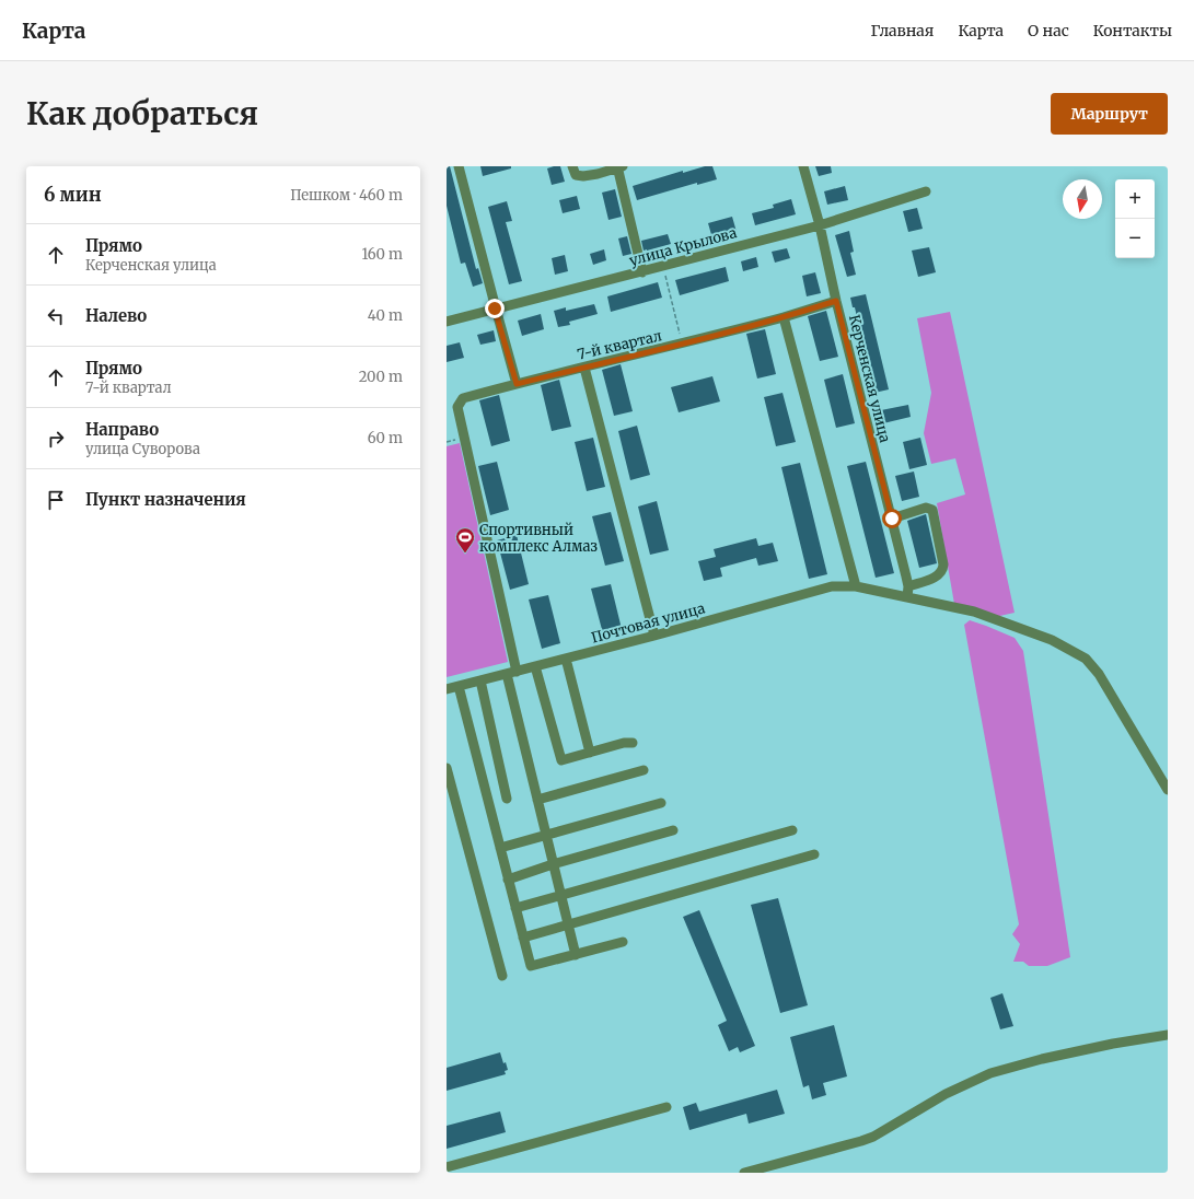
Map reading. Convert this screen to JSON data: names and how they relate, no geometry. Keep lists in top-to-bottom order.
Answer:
{
  "streets": {
    "street": [
      "улица Крылова",
      "7-й квартал",
      "Керченская улица",
      "Почтовая улица"
    ]
  },
  "crossings": [
    ["улица Крылова", "Керченская улица"],
    ["7-й квартал", "Керченская улица"],
    ["7-й квартал", "Почтовая улица"],
    ["Керченская улица", "Почтовая улица"]
  ],
  "places": {
    "sports": ["Спортивный комплекс Алмаз"]
  },
  "north": "bottom",
  "page": {
    "header": "Карта",
    "nav": [
      "Главная",
      "Карта",
      "О нас",
      "Контакты"
    ],
    "buttons": "Маршрут",
    "title": "Как добраться",
    "heading": ["6 мин", "Пешком · 460 m"],
    "map_buttons": ["+", "−"],
    "list": [
      ["Прямо", "Керченская улица", "160 m"],
      ["Налево", "40 m"],
      ["Прямо", "7-й квартал", "200 m"],
      ["Направо", "улица Суворова", "60 m"],
      "Пункт назначения"
    ]
  }
}
